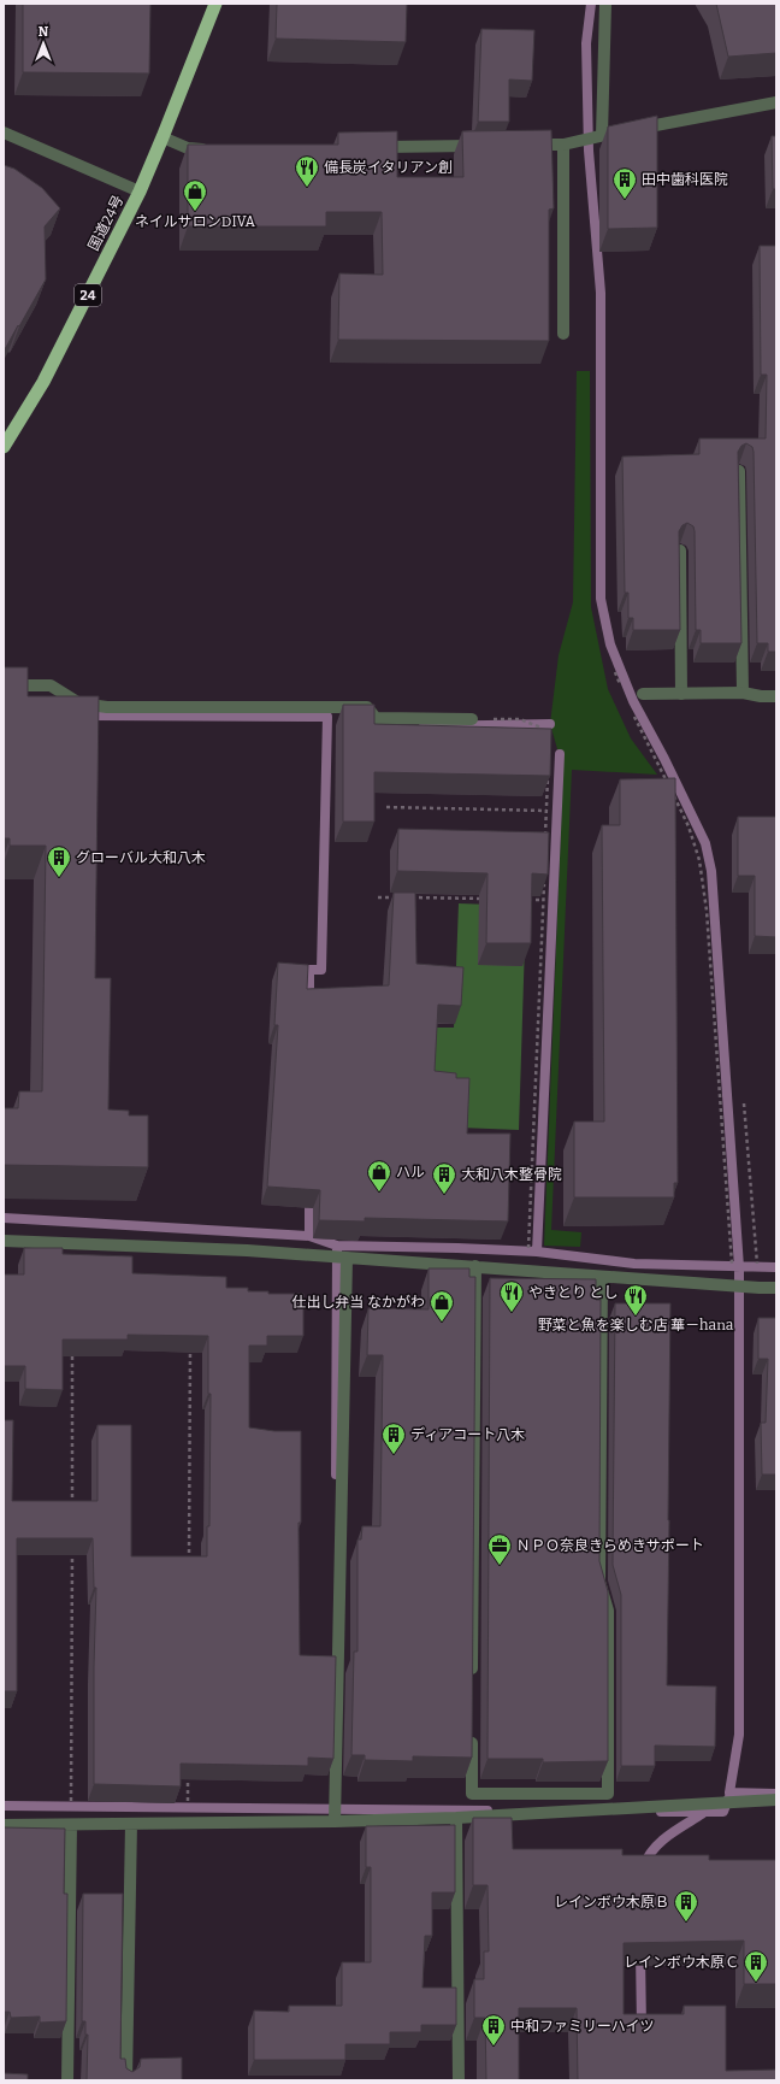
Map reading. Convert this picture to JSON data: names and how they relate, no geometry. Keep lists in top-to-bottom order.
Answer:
{
  "streets": {
    "highway": ["国道24号", "24"]
  },
  "places": {
    "restaurant": ["備長炭イタリアン創", "やきとり とし", "野菜と魚を楽しむ店 華－hana"],
    "building": [
      "田中歯科医院",
      "グローバル大和八木",
      "大和八木整骨院",
      "ディアコート八木",
      "レインボウ木原Ｂ",
      "レインボウ木原Ｃ",
      "中和ファミリーハイツ"
    ],
    "shop": ["ネイルサロンDIVA", "ハル", "仕出し弁当 なかがわ"],
    "office": ["ＮＰＯ奈良きらめきサポート"]
  },
  "north": "top"
}
